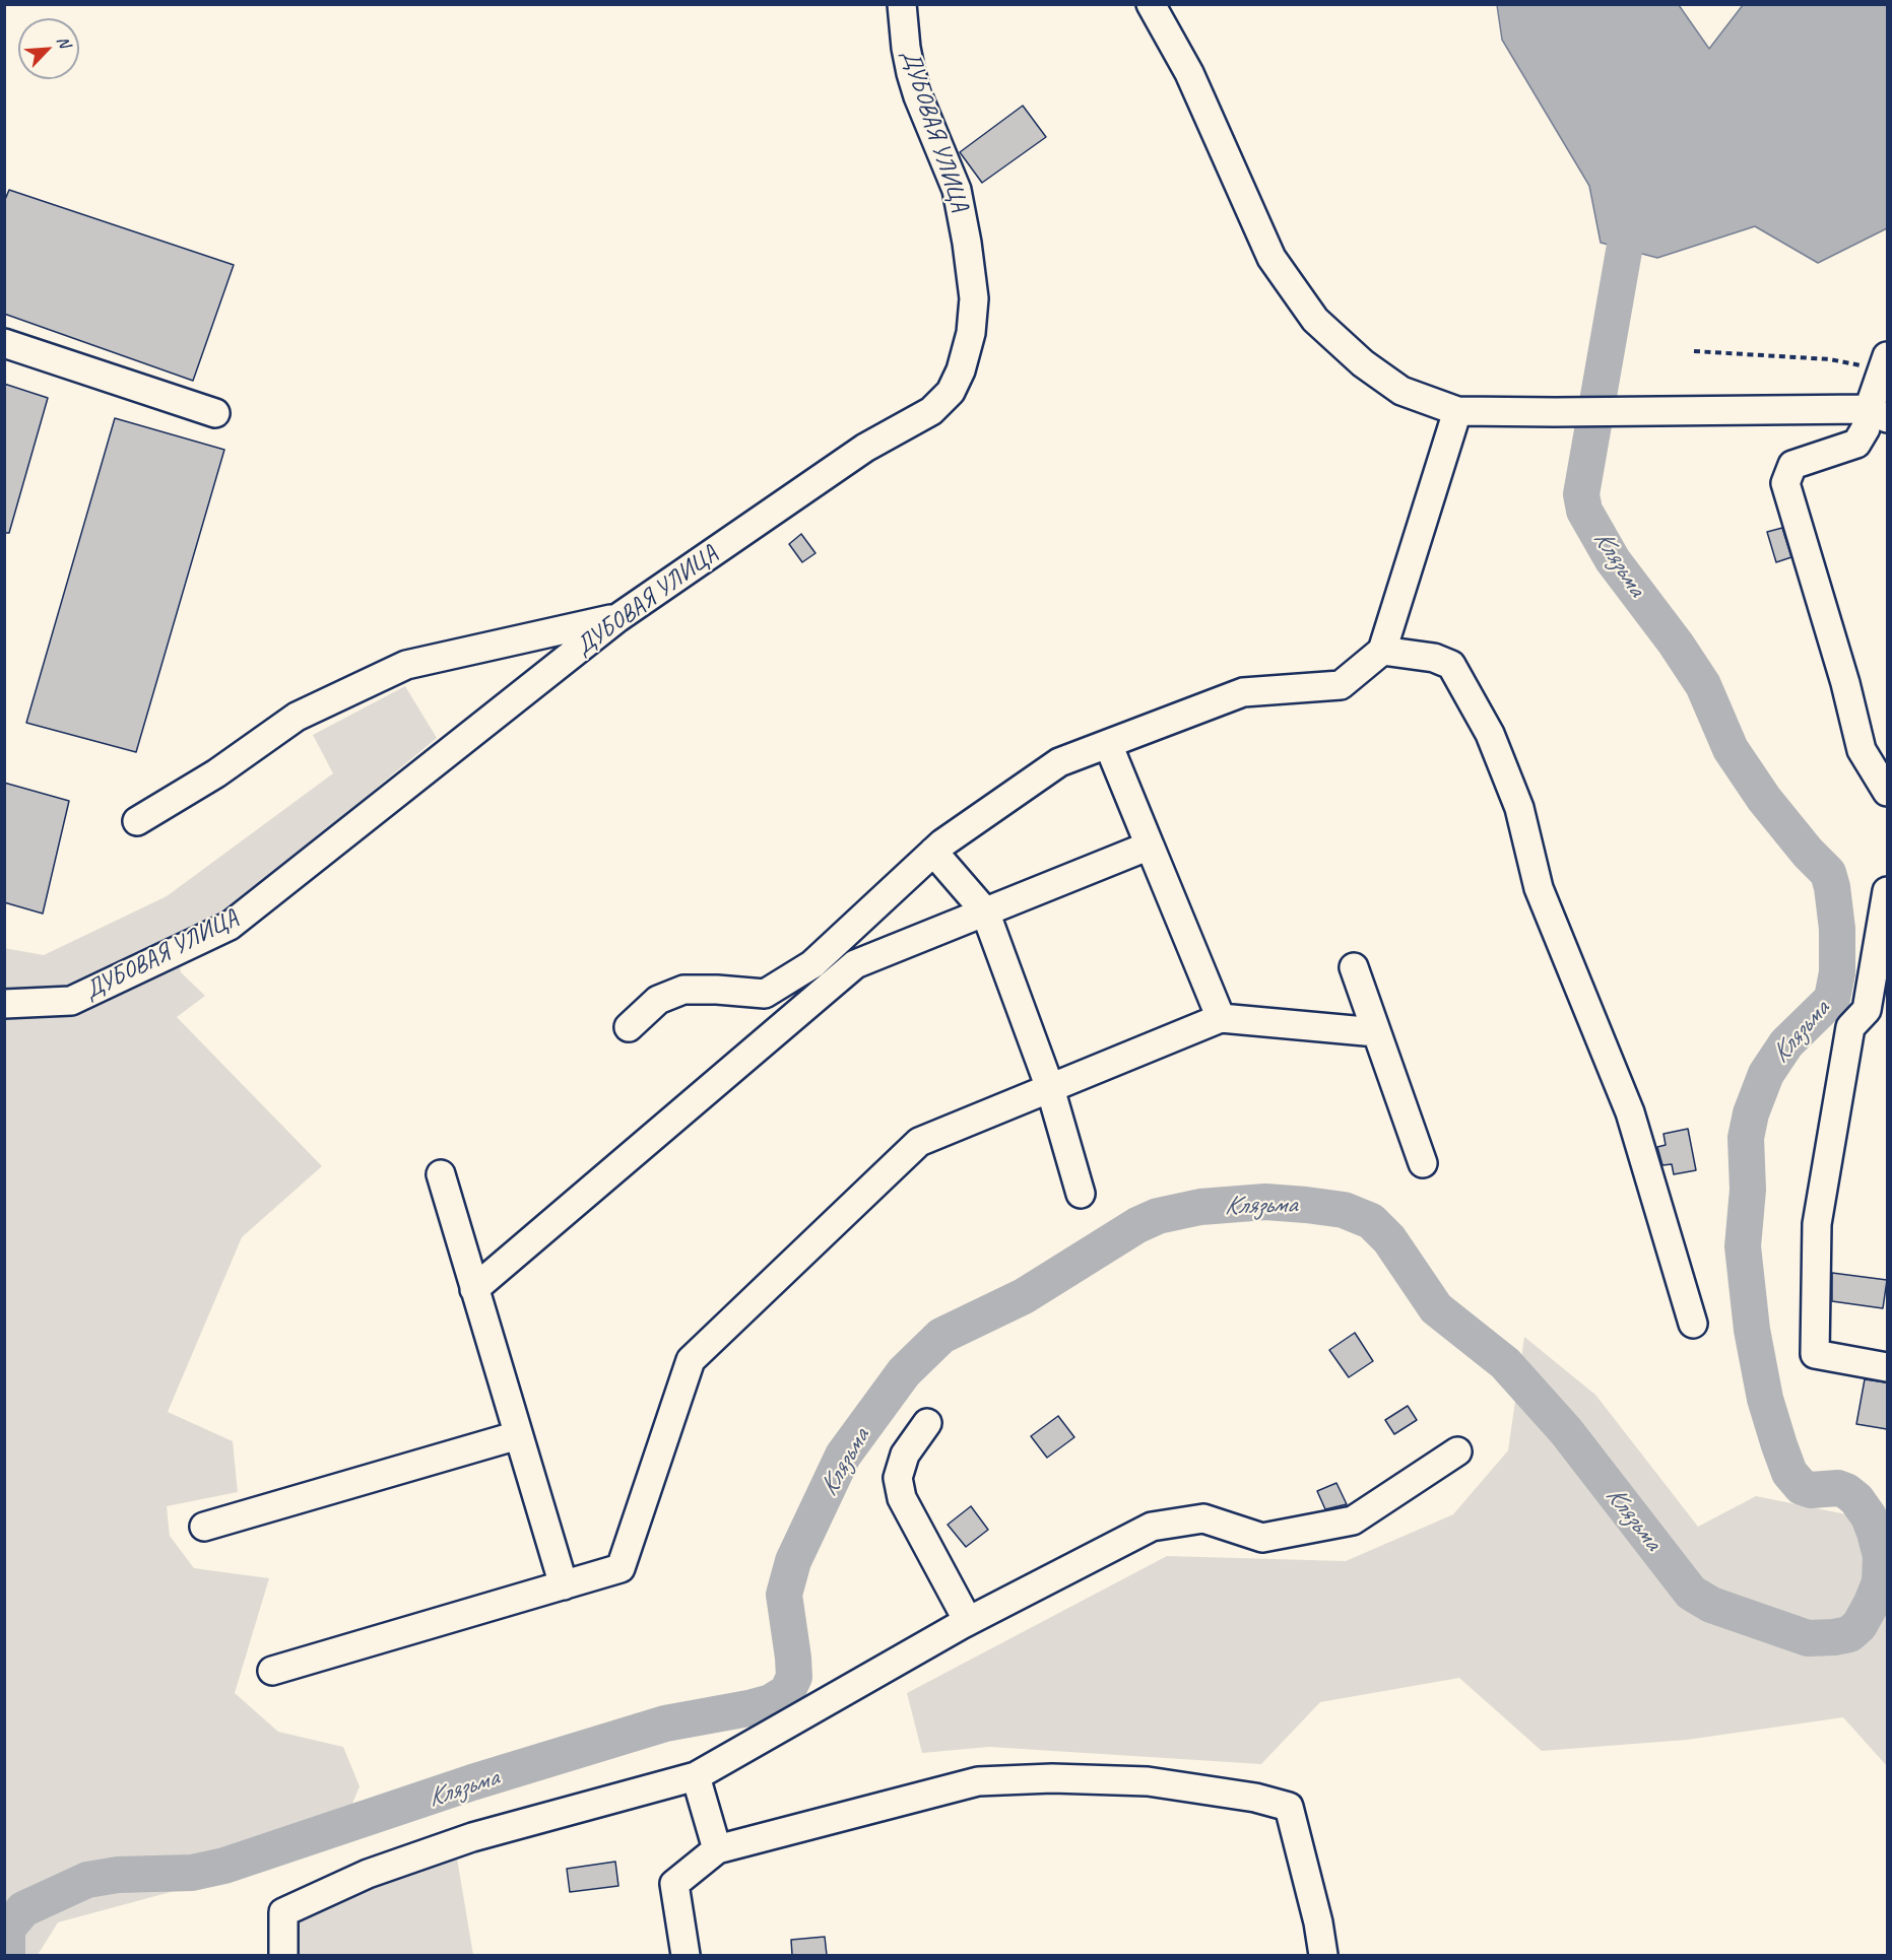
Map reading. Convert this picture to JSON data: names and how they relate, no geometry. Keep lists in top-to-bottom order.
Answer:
{
  "streets": {
    "street": ["ДУБОВАЯ УЛИЦА"]
  },
  "water": ["Клязьма"],
  "north": "top right"
}
